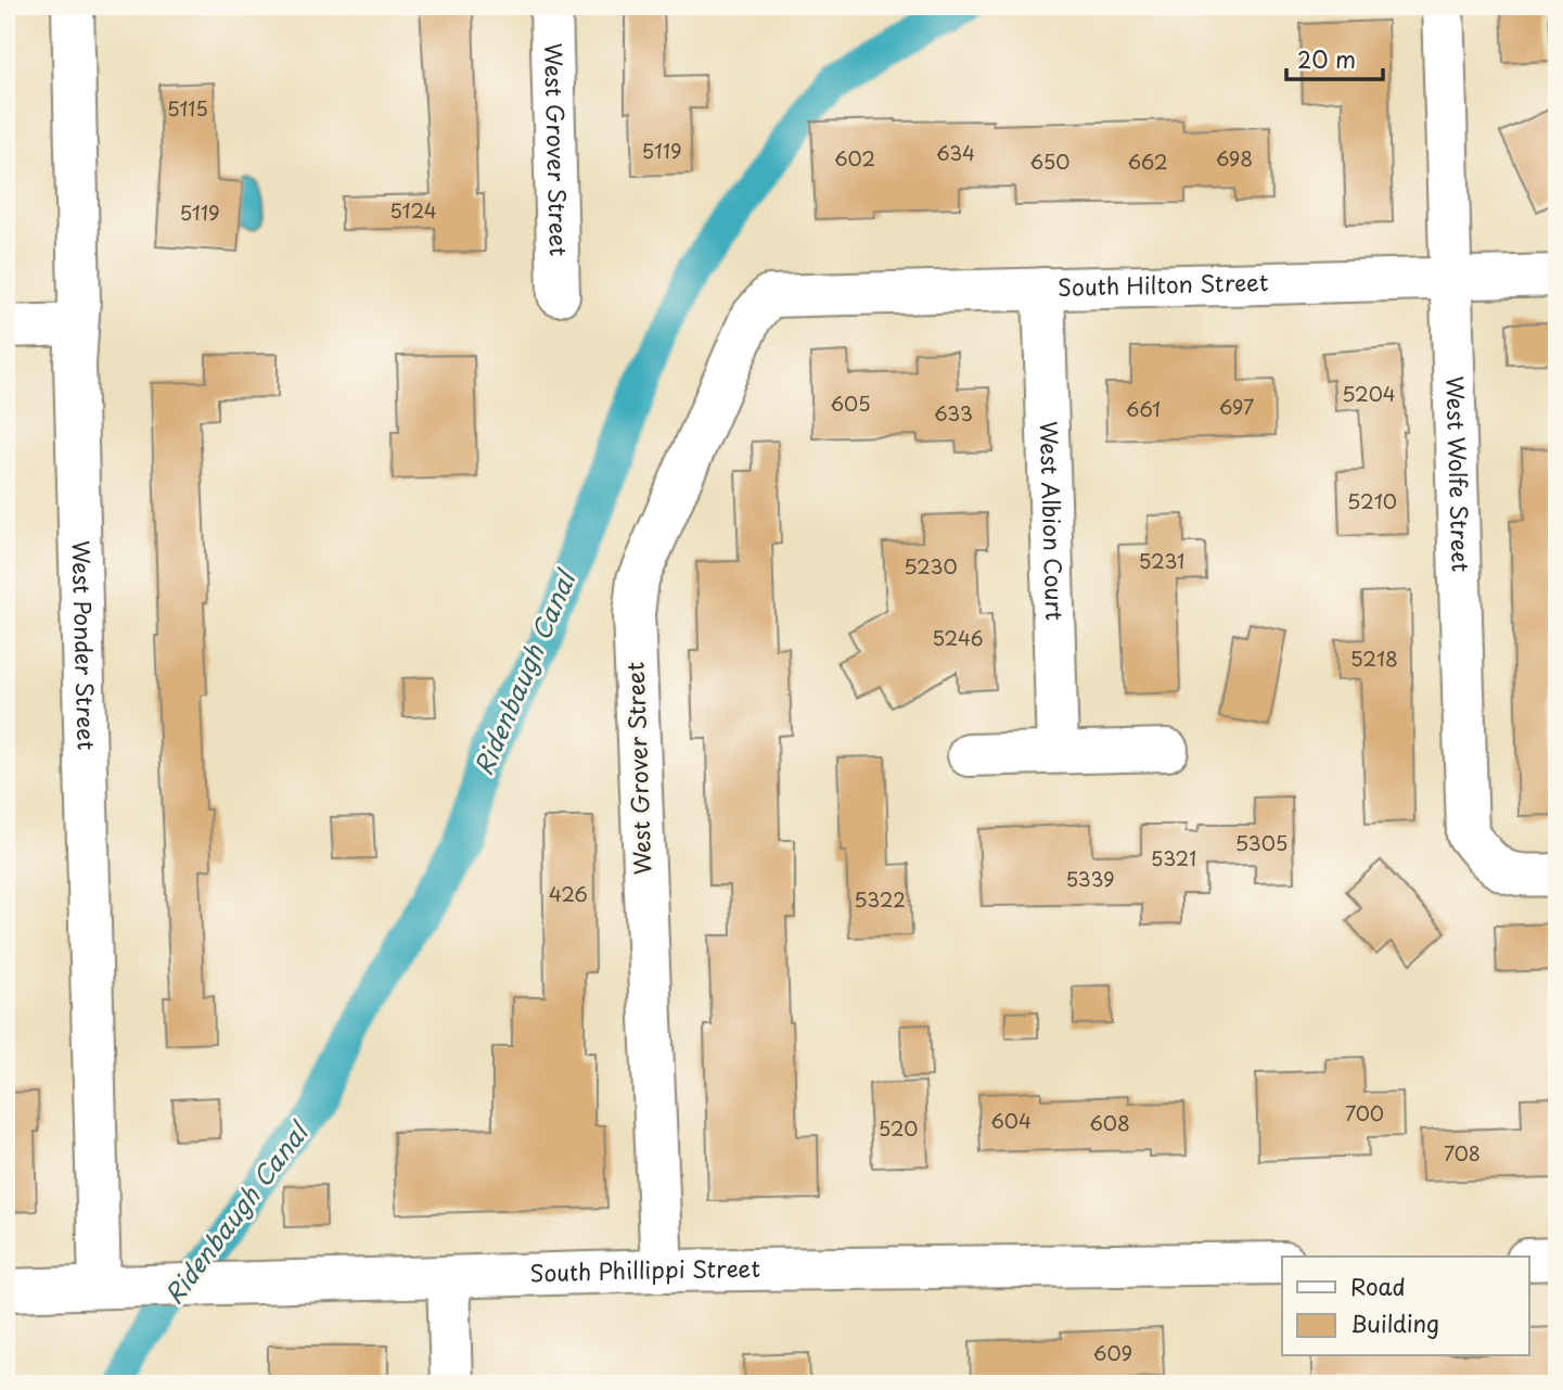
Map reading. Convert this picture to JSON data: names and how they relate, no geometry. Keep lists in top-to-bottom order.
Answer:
{
  "streets": {
    "street": [
      "West Grover Street",
      "South Hilton Street",
      "West Wolfe Street",
      "West Albion Court",
      "West Ponder Street",
      "South Phillippi Street"
    ]
  },
  "crossings": [
    ["West Grover Street", "South Hilton Street"],
    ["West Grover Street", "South Phillippi Street"],
    ["South Hilton Street", "West Wolfe Street"],
    ["South Hilton Street", "West Albion Court"],
    ["West Ponder Street", "South Phillippi Street"]
  ],
  "water": ["Ridenbaugh Canal"],
  "house_numbers": [
    "5115",
    "5119",
    "634",
    "602",
    "698",
    "650",
    "662",
    "5124",
    "5119",
    "5204",
    "605",
    "697",
    "661",
    "633",
    "5210",
    "5231",
    "5230",
    "5246",
    "5218",
    "5305",
    "5321",
    "5339",
    "426",
    "5322",
    "700",
    "604",
    "608",
    "520",
    "708",
    "609"
  ],
  "legend": ["Road", "Building"],
  "scale_bar": "20 m"
}
